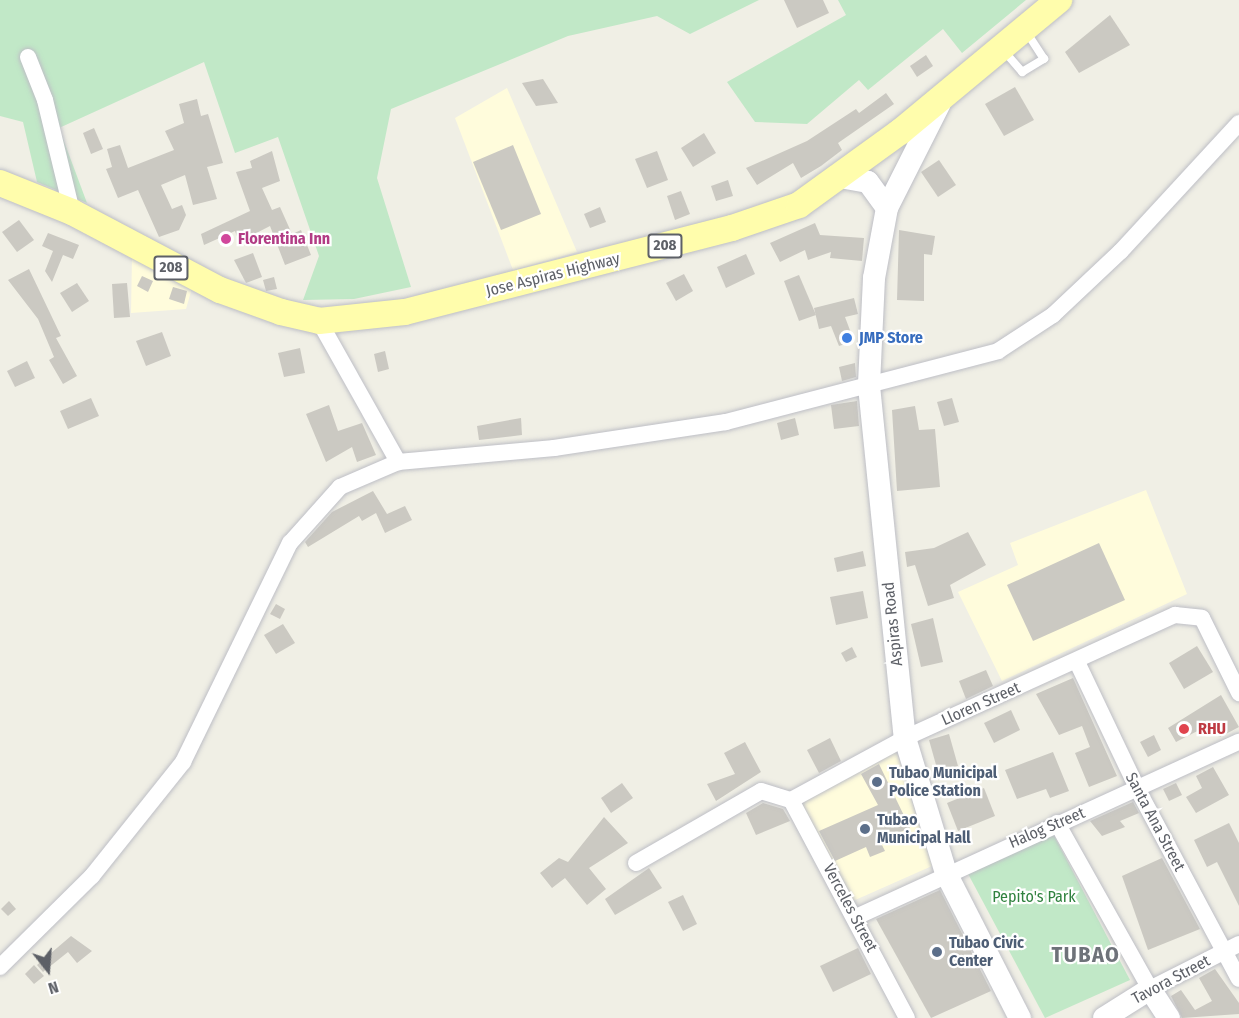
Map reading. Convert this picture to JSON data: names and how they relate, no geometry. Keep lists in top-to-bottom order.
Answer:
{
  "streets": {
    "main road": [
      "208",
      "Jose Aspiras Highway",
      "Aspiras Road",
      "Tavora Street"
    ],
    "street": [
      "Lloren Street",
      "Santa Ana Street",
      "Halog Street",
      "Verceles Street"
    ]
  },
  "crossings": [
    ["Jose Aspiras Highway", "Aspiras Road"],
    ["Aspiras Road", "Lloren Street"],
    ["Aspiras Road", "Halog Street"],
    ["Lloren Street", "Santa Ana Street"],
    ["Lloren Street", "Verceles Street"],
    ["Santa Ana Street", "Halog Street"],
    ["Santa Ana Street", "Tavora Street"],
    ["Halog Street", "Verceles Street"]
  ],
  "districts": ["TUBAO"],
  "parks": ["Pepito's Park"],
  "places": [
    "Florentina Inn",
    "JMP Store",
    "RHU",
    "Tubao Municipal Police Station",
    "Tubao Municipal Hall",
    "Tubao Civic Center"
  ],
  "north": "bottom"
}
